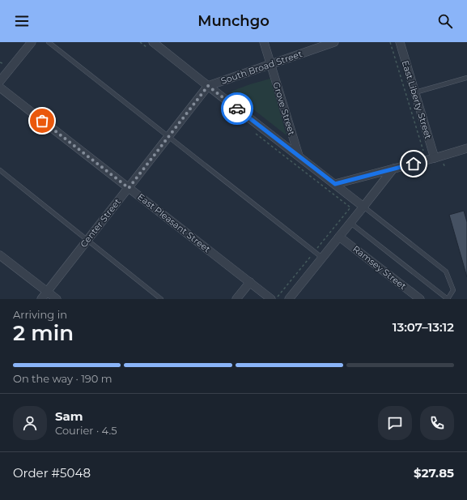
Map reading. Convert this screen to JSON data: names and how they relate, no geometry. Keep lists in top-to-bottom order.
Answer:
{
  "streets": {
    "street": [
      "South Broad Street",
      "East Liberty Street",
      "Grove Street",
      "Center Street",
      "East Pleasant Street",
      "Ramsey Street"
    ]
  },
  "crossings": [
    ["South Broad Street", "Grove Street"],
    ["South Broad Street", "Center Street"],
    ["Center Street", "East Pleasant Street"]
  ],
  "page": {
    "header": "Munchgo",
    "heading": ["2 min", "Arriving in", "13:07–13:12"],
    "panel": [
      "Sam",
      "Courier · 4.5",
      "Order #5048",
      "$27.85"
    ],
    "bar": "On the way · 190 m"
  }
}
